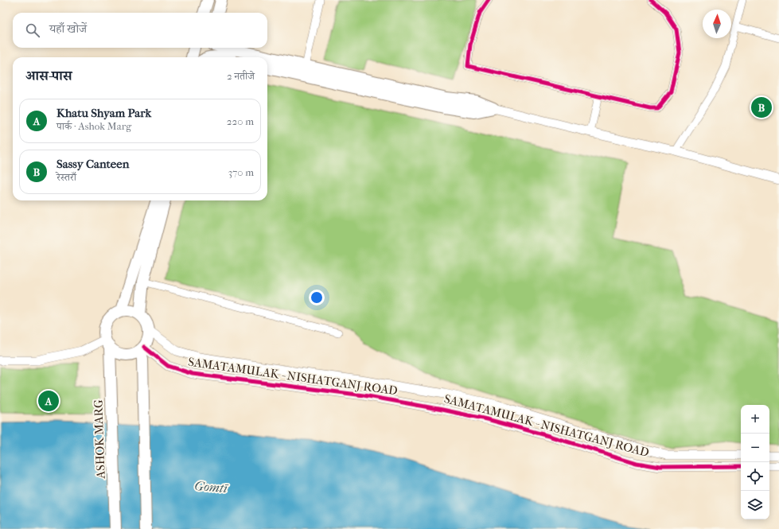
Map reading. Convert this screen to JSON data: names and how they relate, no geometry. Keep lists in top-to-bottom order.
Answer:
{
  "streets": {
    "main road": ["ASHOK MARG"],
    "street": ["SAMATAMULAK - NISHATGANJ ROAD"]
  },
  "crossings": [
    ["SAMATAMULAK - NISHATGANJ ROAD", "ASHOK MARG"]
  ],
  "water": ["Gomtī"],
  "north": "top",
  "page": {
    "search": "यहाँ खोजें",
    "heading": ["आस-पास", "2 नतीजे"],
    "pins": ["B", "A"],
    "list": [
      {
        "mark": "A",
        "name": "Khatu Shyam Park",
        "note": "पार्क · Ashok Marg",
        "value": "220 m"
      },
      {
        "mark": "B",
        "name": "Sassy Canteen",
        "note": "रेस्तराँ",
        "value": "370 m"
      }
    ],
    "map_buttons": ["+", "−"]
  }
}
